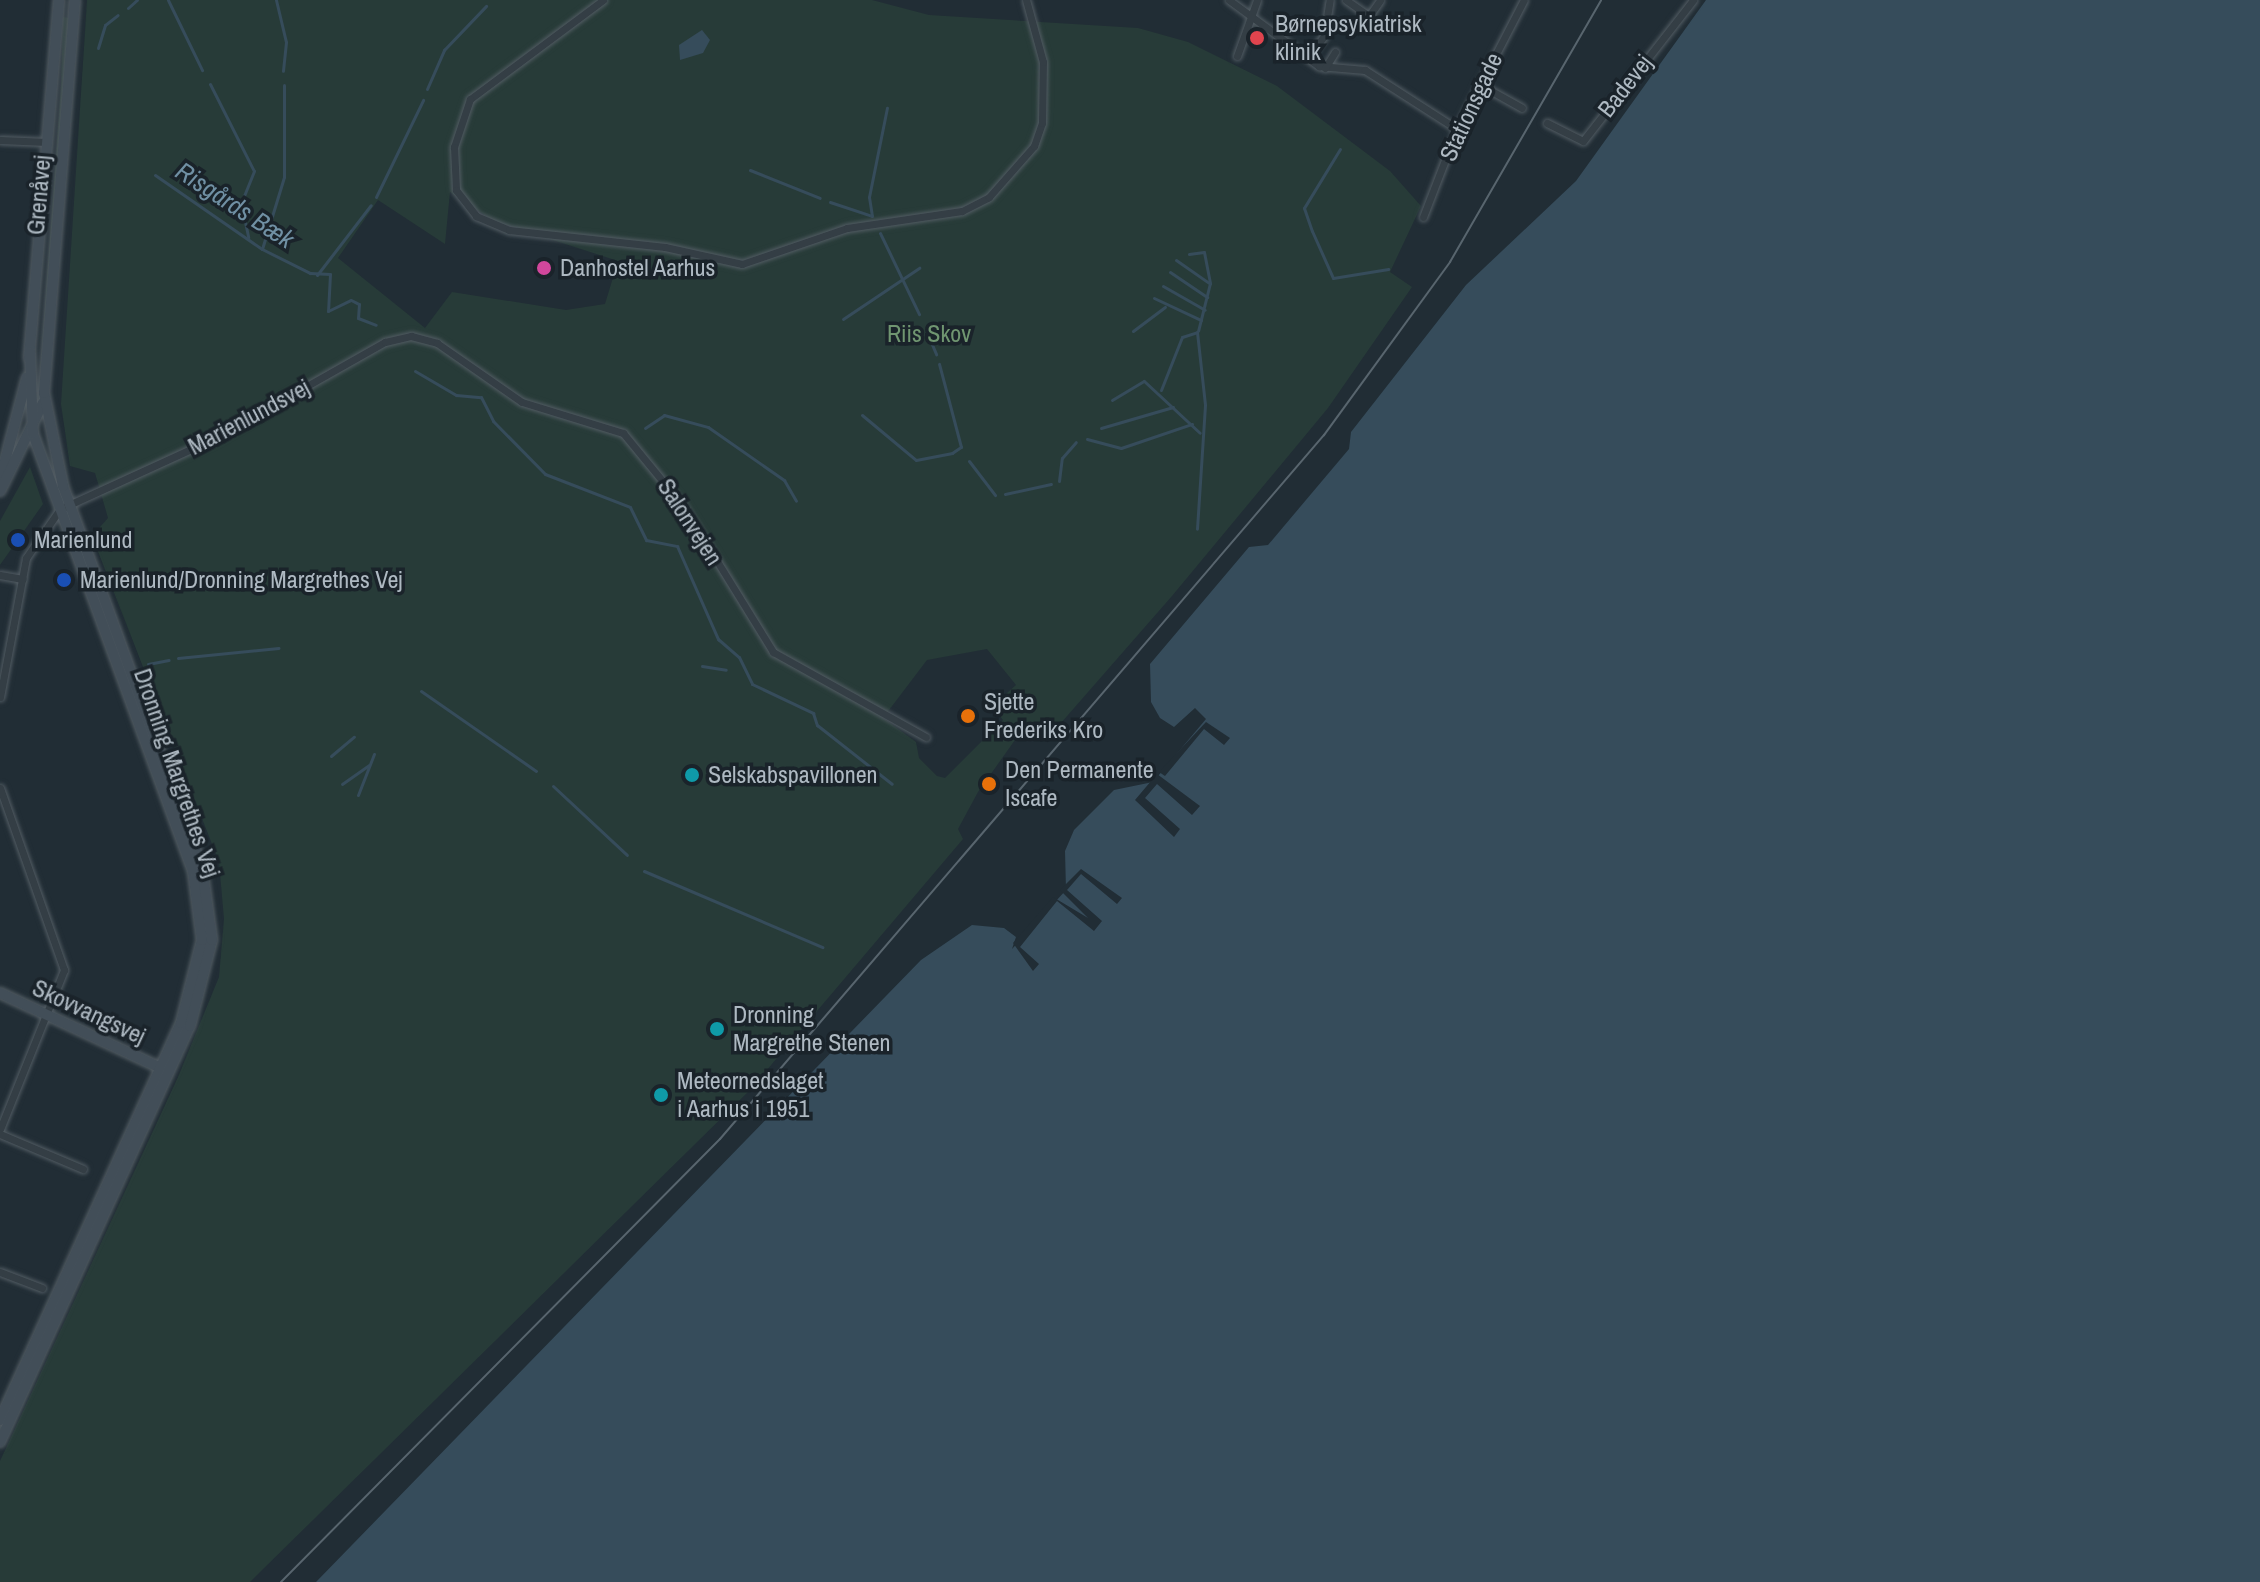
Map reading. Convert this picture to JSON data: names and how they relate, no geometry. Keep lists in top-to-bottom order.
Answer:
{
  "streets": {
    "street": [
      "Badevej",
      "Stationsgade",
      "Grenåvej",
      "Marienlundsvej",
      "Salonvejen",
      "Dronning Margrethes Vej",
      "Skovvangsvej"
    ]
  },
  "crossings": [
    ["Grenåvej", "Dronning Margrethes Vej"],
    ["Marienlundsvej", "Salonvejen"],
    ["Marienlundsvej", "Dronning Margrethes Vej"],
    ["Dronning Margrethes Vej", "Skovvangsvej"]
  ],
  "water": ["Risgårds Bæk"],
  "parks": ["Riis Skov"],
  "places": [
    "Børnepsykiatrisk klinik",
    "Danhostel Aarhus",
    "Marienlund",
    "Marienlund/Dronning Margrethes Vej",
    "Sjette Frederiks Kro",
    "Selskabspavillonen",
    "Den Permanente Iscafe",
    "Dronning Margrethe Stenen",
    "Meteornedslaget i Aarhus i 1951"
  ]
}
